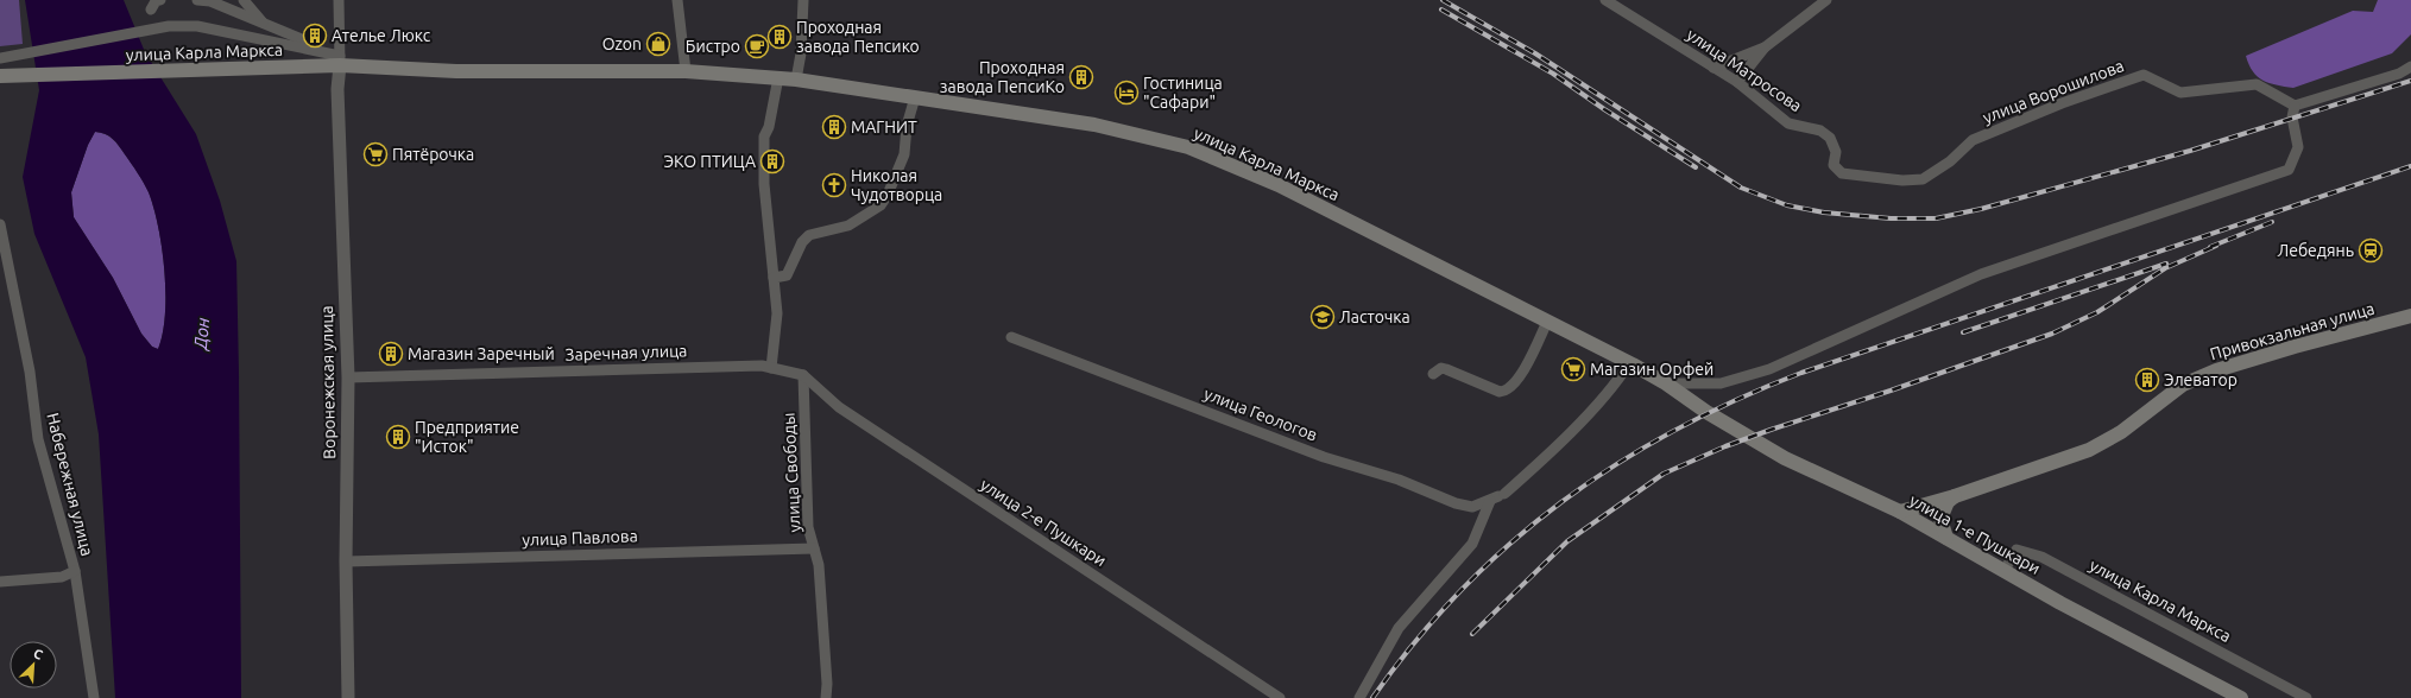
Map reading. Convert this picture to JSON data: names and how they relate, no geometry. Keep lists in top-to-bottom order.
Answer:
{
  "streets": {
    "main road": ["улица Карла Маркса", "Привокзальная улица", "улица 1-е Пушкари"],
    "street": [
      "улица Матросова",
      "улица Ворошилова",
      "Заречная улица",
      "Воронежская улица",
      "улица Геологов",
      "улица Свободы",
      "Набережная улица",
      "улица 2-е Пушкари",
      "улица Павлова"
    ]
  },
  "crossings": [
    ["улица Карла Маркса", "Воронежская улица"],
    ["улица Карла Маркса", "улица 1-е Пушкари"],
    ["улица Матросова", "улица Ворошилова"],
    ["Привокзальная улица", "улица 1-е Пушкари"],
    ["Заречная улица", "Воронежская улица"],
    ["Заречная улица", "улица Свободы"],
    ["Заречная улица", "улица 2-е Пушкари"],
    ["Воронежская улица", "улица Павлова"],
    ["улица Свободы", "улица 2-е Пушкари"],
    ["улица Свободы", "улица Павлова"]
  ],
  "water": ["Дон"],
  "places": {
    "building": [
      "Ателье Люкс",
      "Проходная завода Пепсико",
      "Проходная завода ПепсиКо",
      "МАГНИТ",
      "ЭКО ПТИЦА",
      "Магазин Заречный",
      "Элеватор",
      "Предприятие \"Исток\""
    ],
    "shop": ["Ozon"],
    "cafe": ["Бистро"],
    "hotel": ["Гостиница \"Сафари\""],
    "supermarket": ["Пятёрочка", "Магазин Орфей"],
    "church": ["Николая Чудотворца"],
    "station": ["Лебедянь"],
    "school or university": ["Ласточка"]
  },
  "north": "top right"
}
